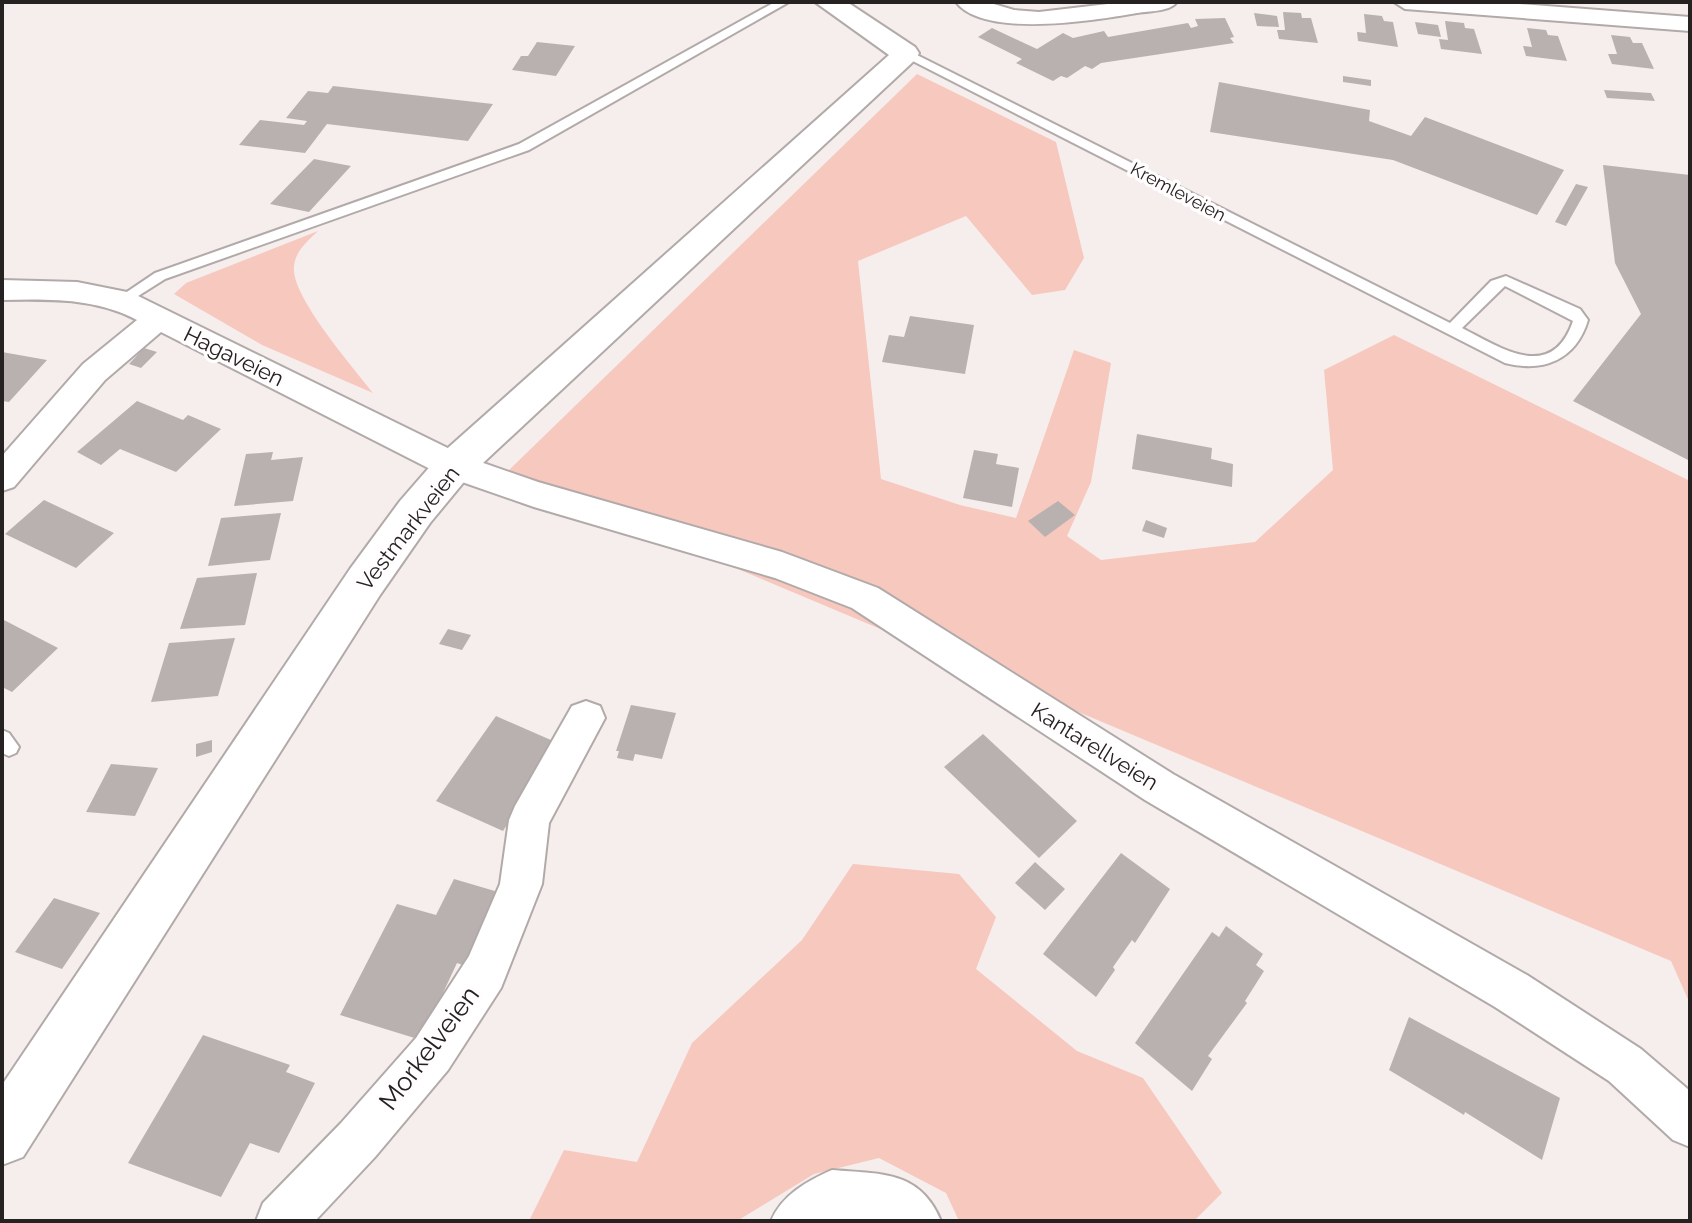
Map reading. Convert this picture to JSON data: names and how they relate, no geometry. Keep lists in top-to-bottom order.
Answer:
{
  "streets": {
    "street": [
      "Hagaveien",
      "Vestmarkveien",
      "Kantarellveien",
      "Morkelveien"
    ],
    "lane": ["Kremleveien"]
  },
  "crossings": [
    ["Kremleveien", "Vestmarkveien"],
    ["Hagaveien", "Vestmarkveien"],
    ["Hagaveien", "Kantarellveien"],
    ["Vestmarkveien", "Kantarellveien"]
  ]
}
